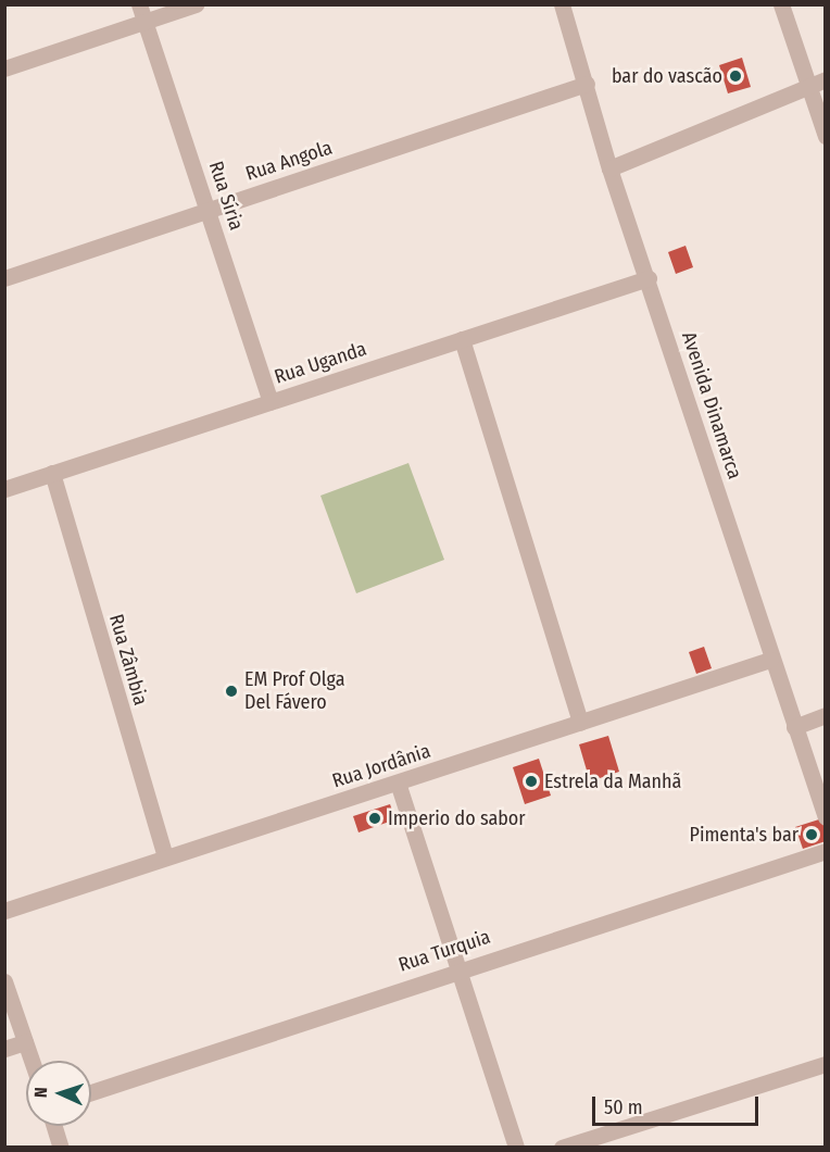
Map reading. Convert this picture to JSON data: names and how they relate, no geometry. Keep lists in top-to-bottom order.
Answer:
{
  "streets": {
    "street": [
      "Rua Angola",
      "Rua Síria",
      "Rua Uganda",
      "Avenida Dinamarca",
      "Rua Zâmbia",
      "Rua Jordânia",
      "Rua Turquia"
    ]
  },
  "crossings": [
    ["Rua Angola", "Rua Síria"],
    ["Rua Angola", "Avenida Dinamarca"],
    ["Rua Síria", "Rua Uganda"],
    ["Rua Uganda", "Avenida Dinamarca"],
    ["Rua Uganda", "Rua Zâmbia"],
    ["Avenida Dinamarca", "Rua Jordânia"],
    ["Rua Zâmbia", "Rua Jordânia"]
  ],
  "places": [
    "bar do vascão",
    "EM Prof Olga Del Fávero",
    "Estrela da Manhã",
    "Imperio do sabor",
    "Pimenta's bar"
  ],
  "scale_bar": "50 m",
  "north": "left"
}
